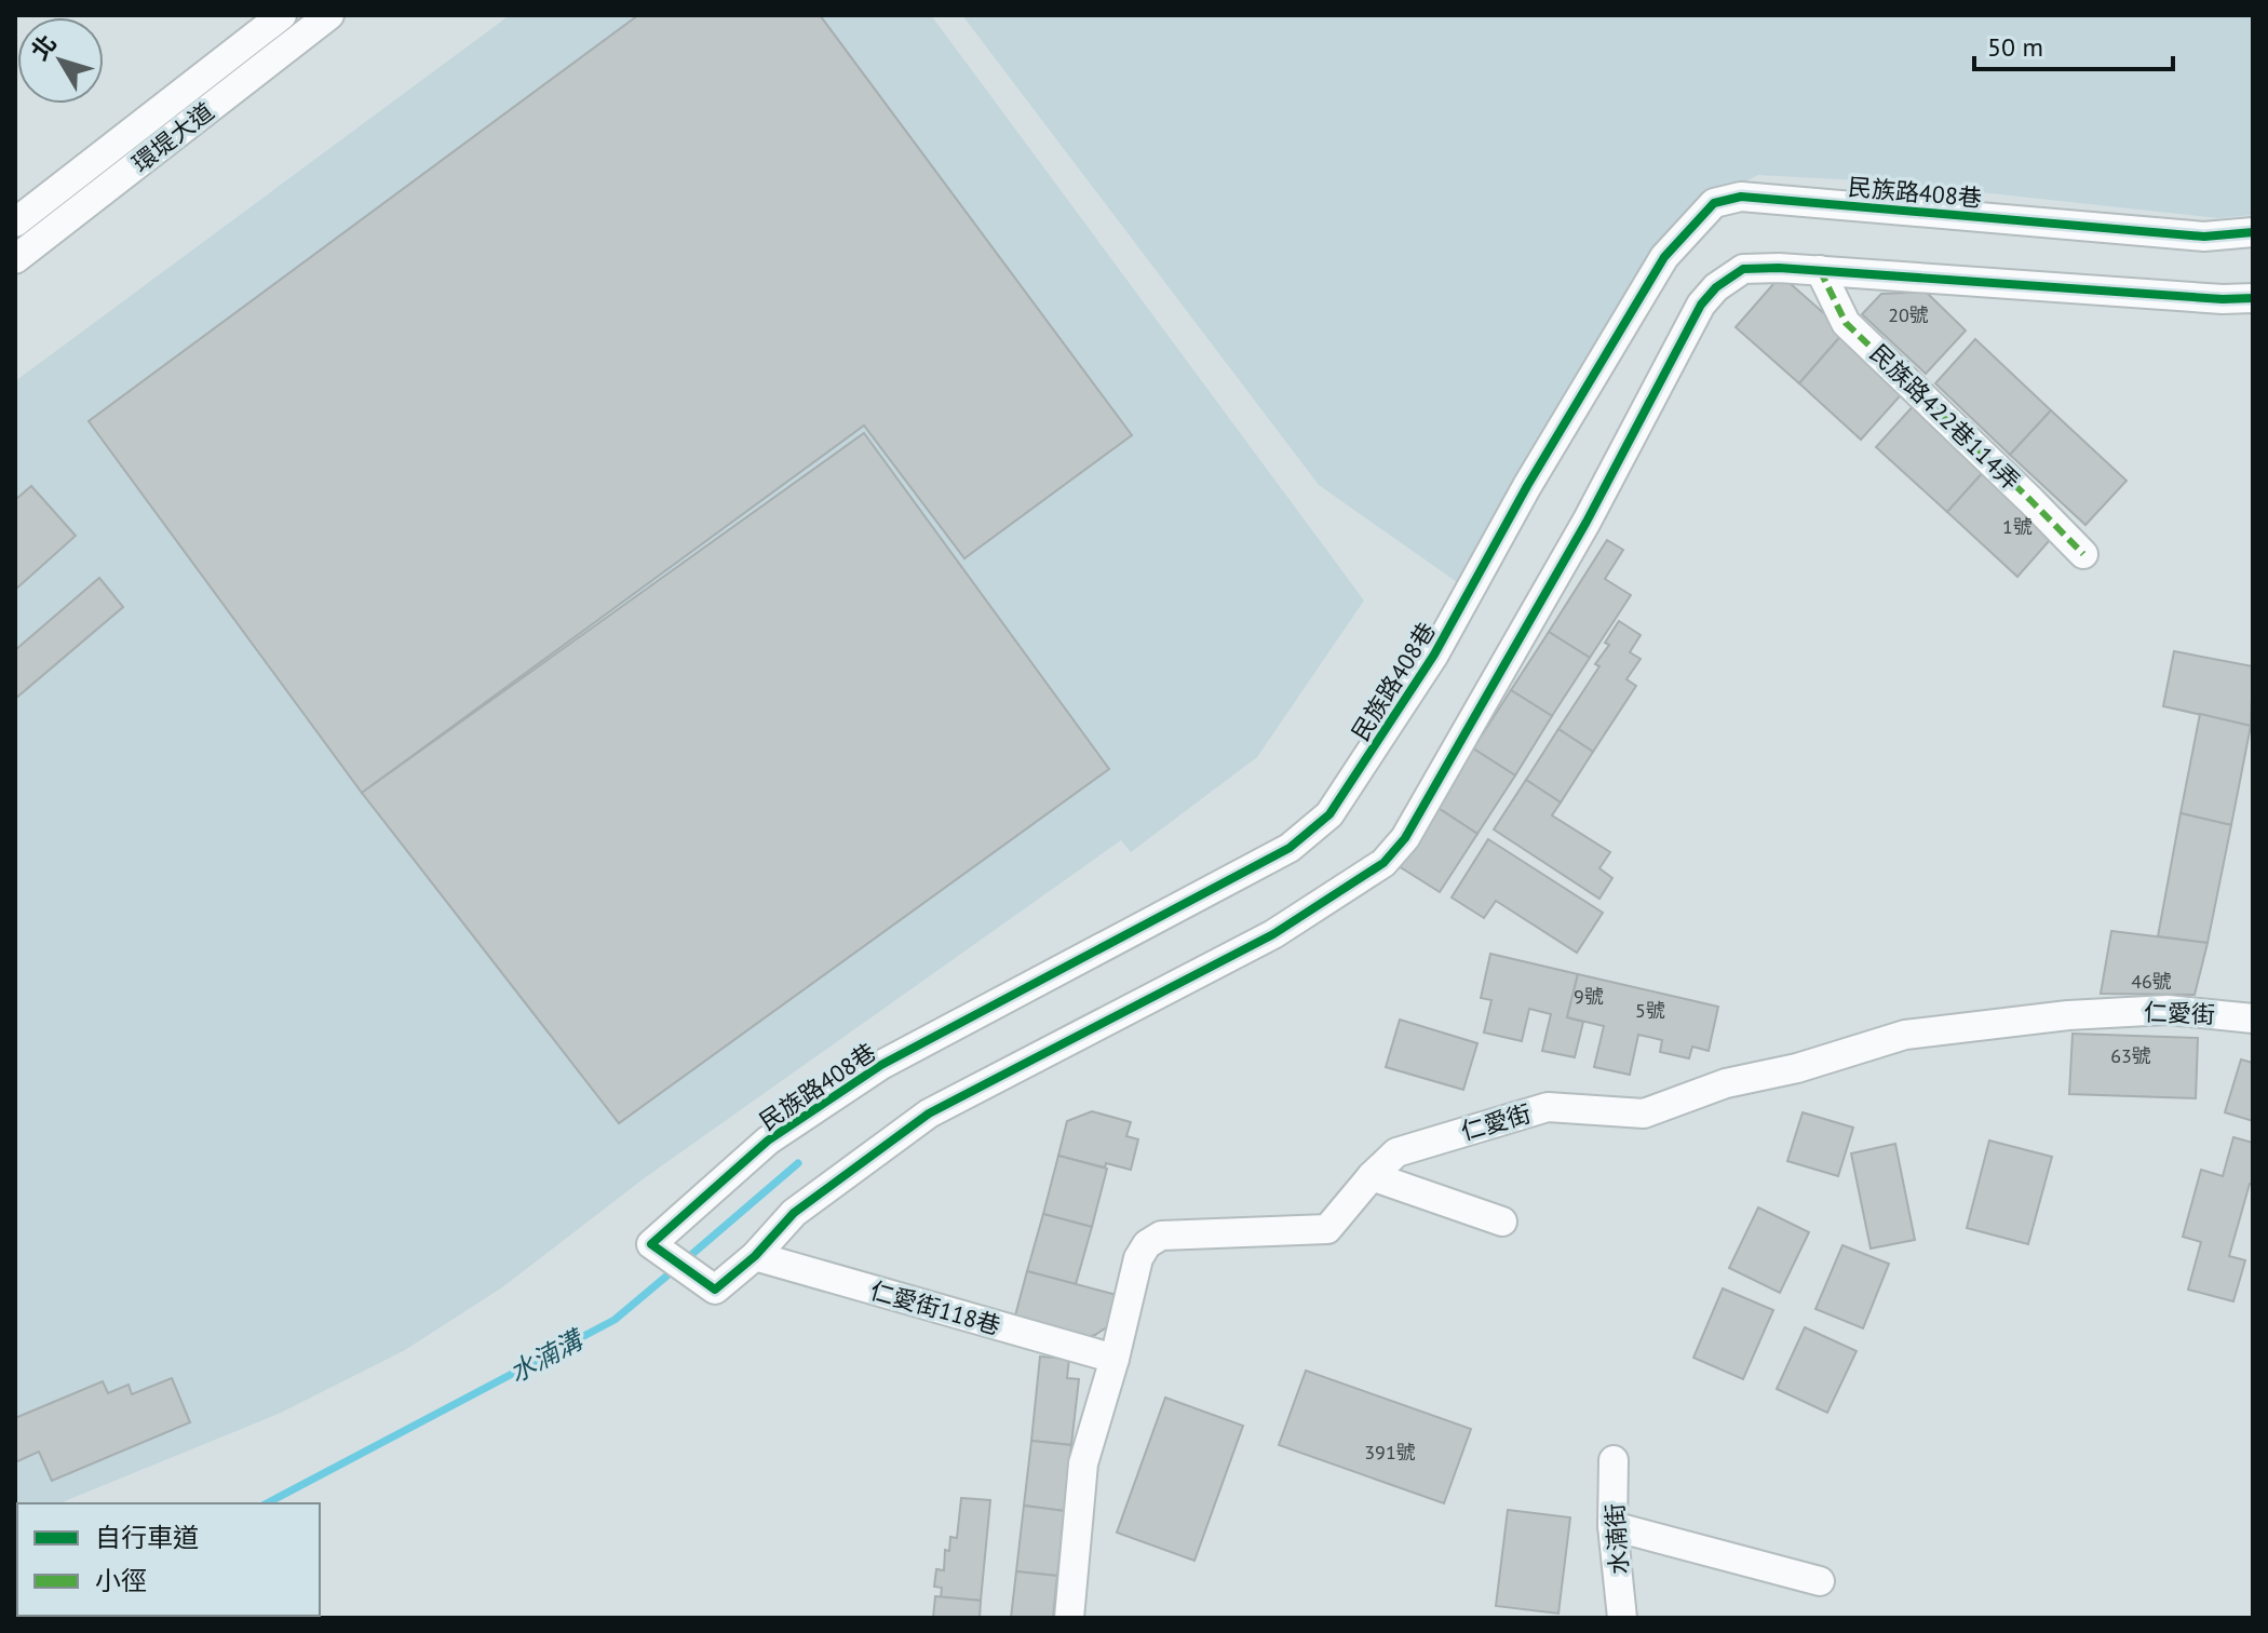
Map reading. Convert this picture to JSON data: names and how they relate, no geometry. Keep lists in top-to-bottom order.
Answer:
{
  "streets": {
    "street": [
      "環堤大道",
      "民族路408巷",
      "民族路422巷114弄",
      "仁愛街",
      "仁愛街118巷",
      "水湳街"
    ]
  },
  "crossings": [
    ["民族路408巷", "民族路422巷114弄"],
    ["民族路408巷", "仁愛街118巷"],
    ["仁愛街", "仁愛街118巷"]
  ],
  "water": ["水湳溝"],
  "house_numbers": [
    "20號",
    "1號",
    "46號",
    "9號",
    "5號",
    "63號",
    "391號"
  ],
  "legend": ["自行車道", "小徑"],
  "scale_bar": "50 m",
  "north": "top left"
}
